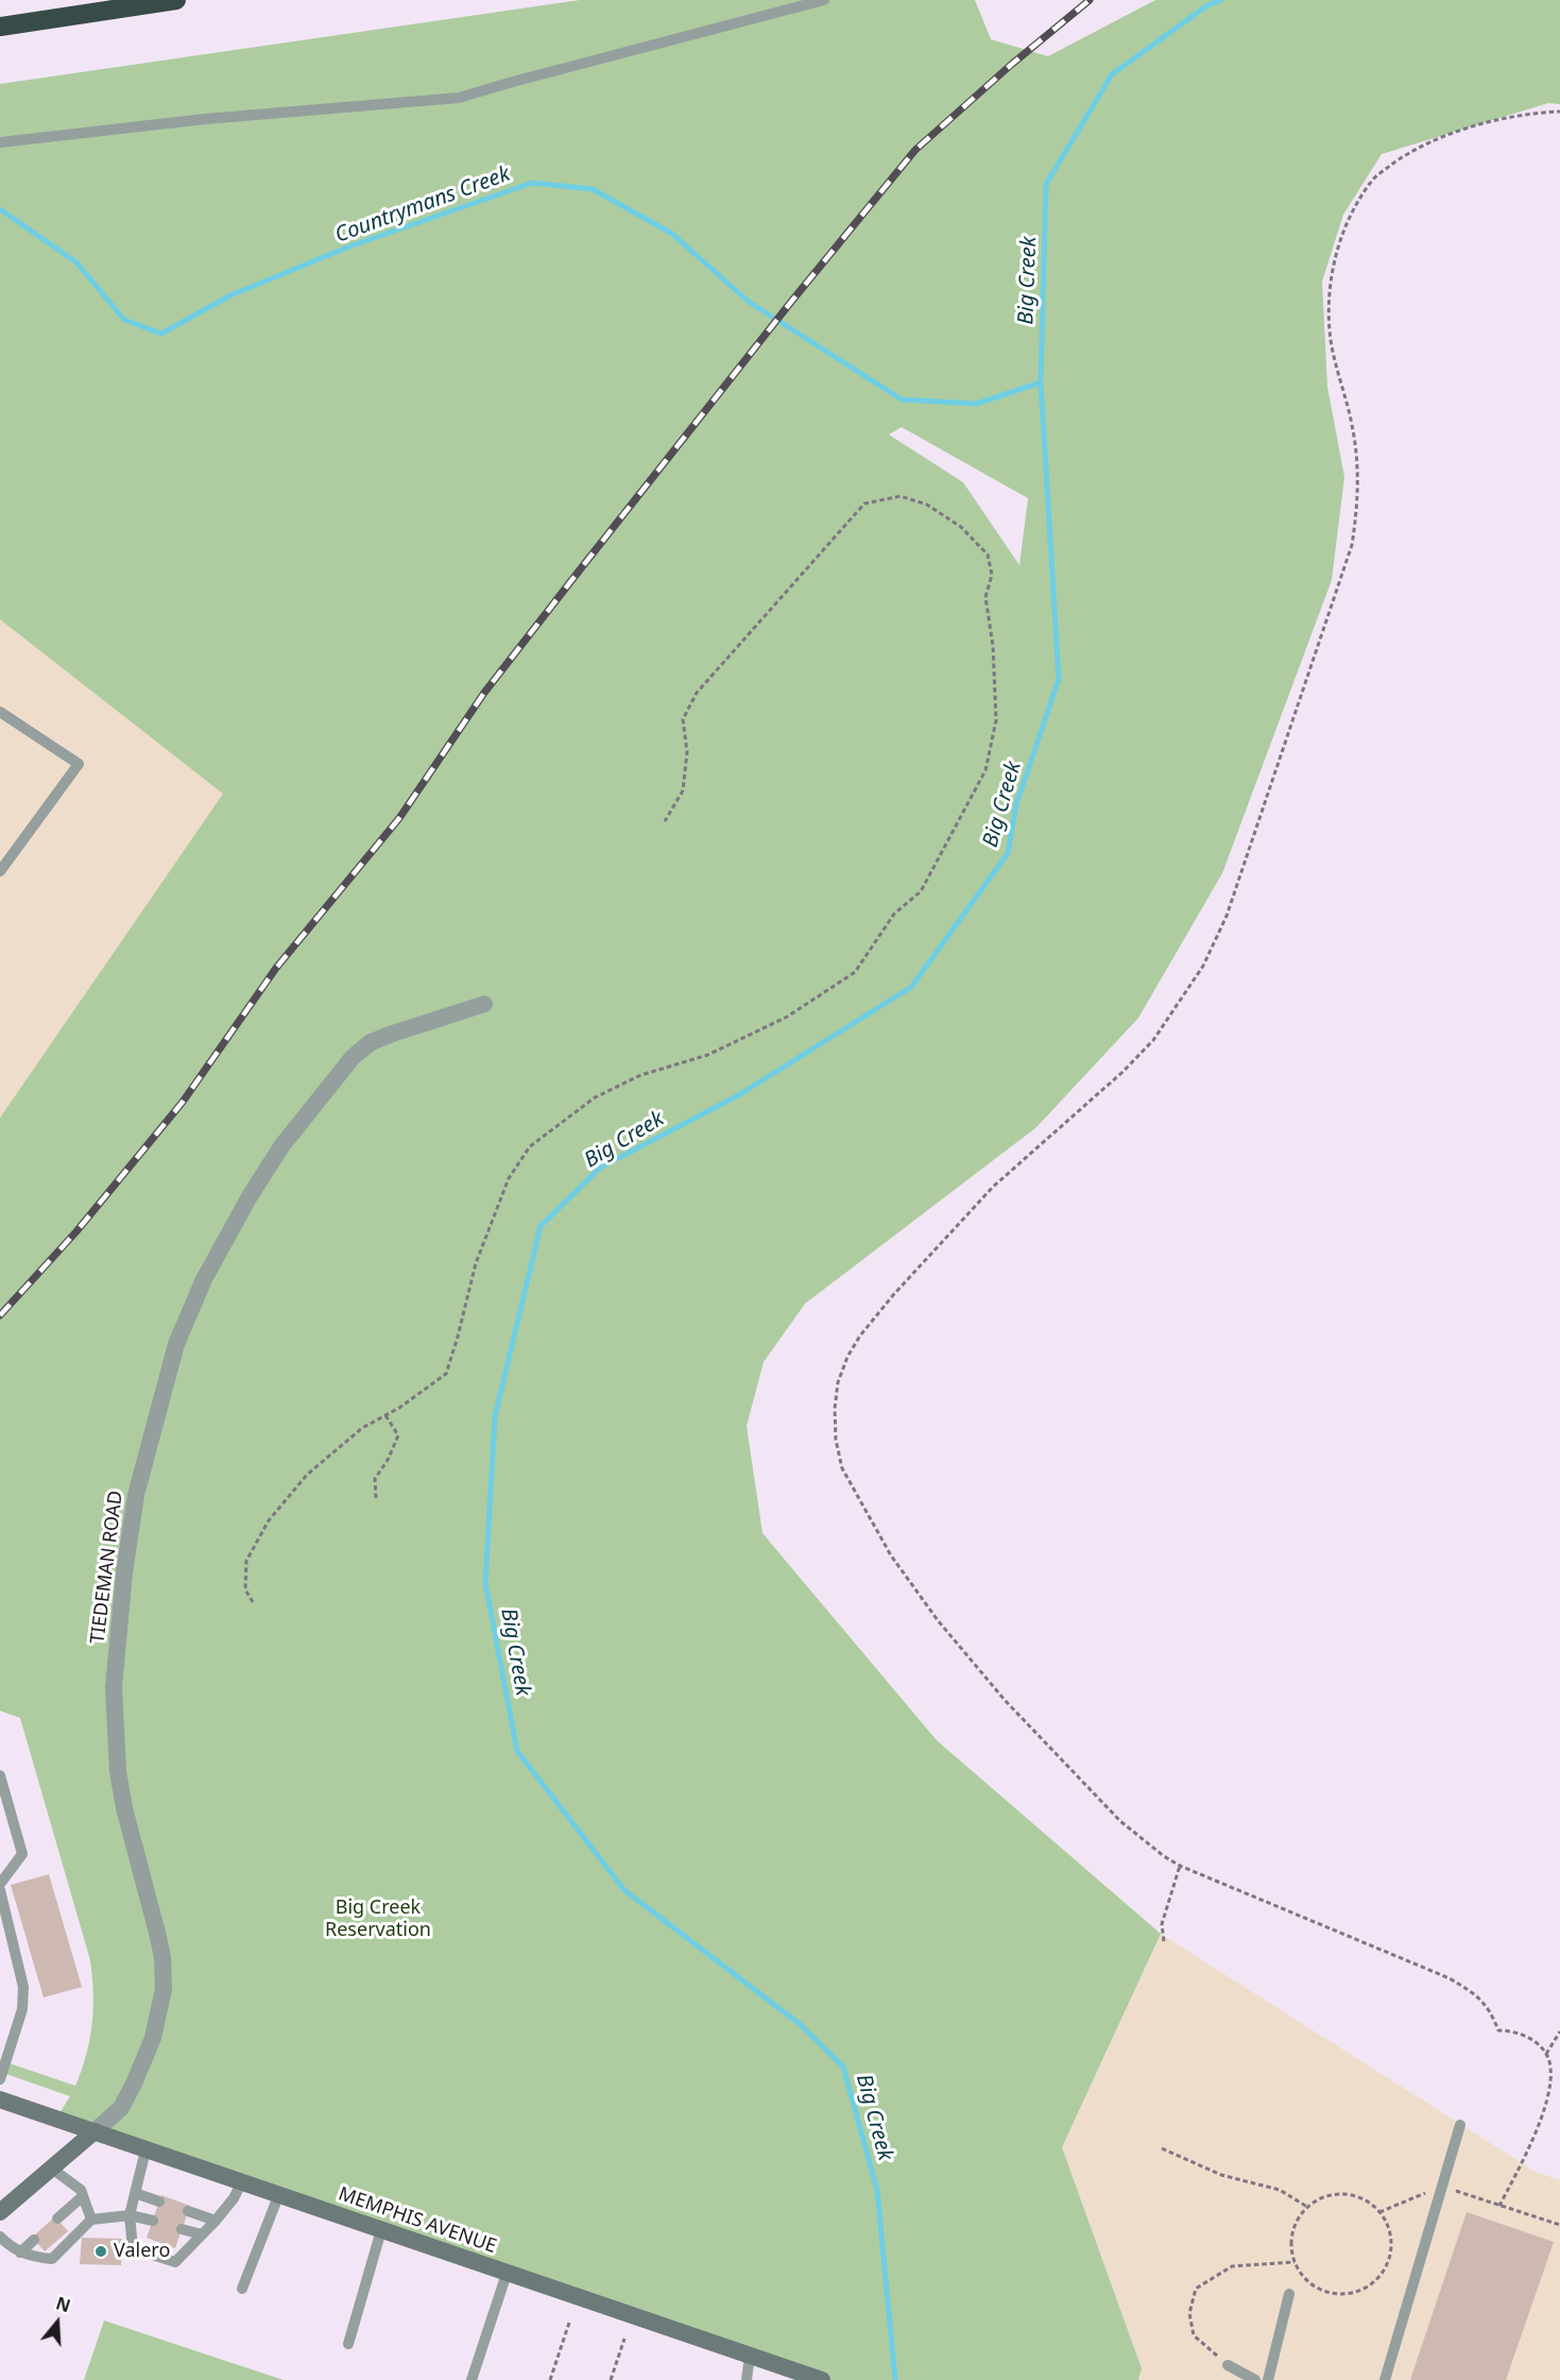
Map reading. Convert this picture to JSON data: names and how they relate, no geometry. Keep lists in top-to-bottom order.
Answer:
{
  "streets": {
    "main road": ["TIEDEMAN ROAD", "MEMPHIS AVENUE"]
  },
  "crossings": [
    ["TIEDEMAN ROAD", "MEMPHIS AVENUE"]
  ],
  "water": ["Countrymans Creek", "Big Creek"],
  "parks": ["Big Creek Reservation"],
  "places": ["Valero"],
  "north": "top"
}
